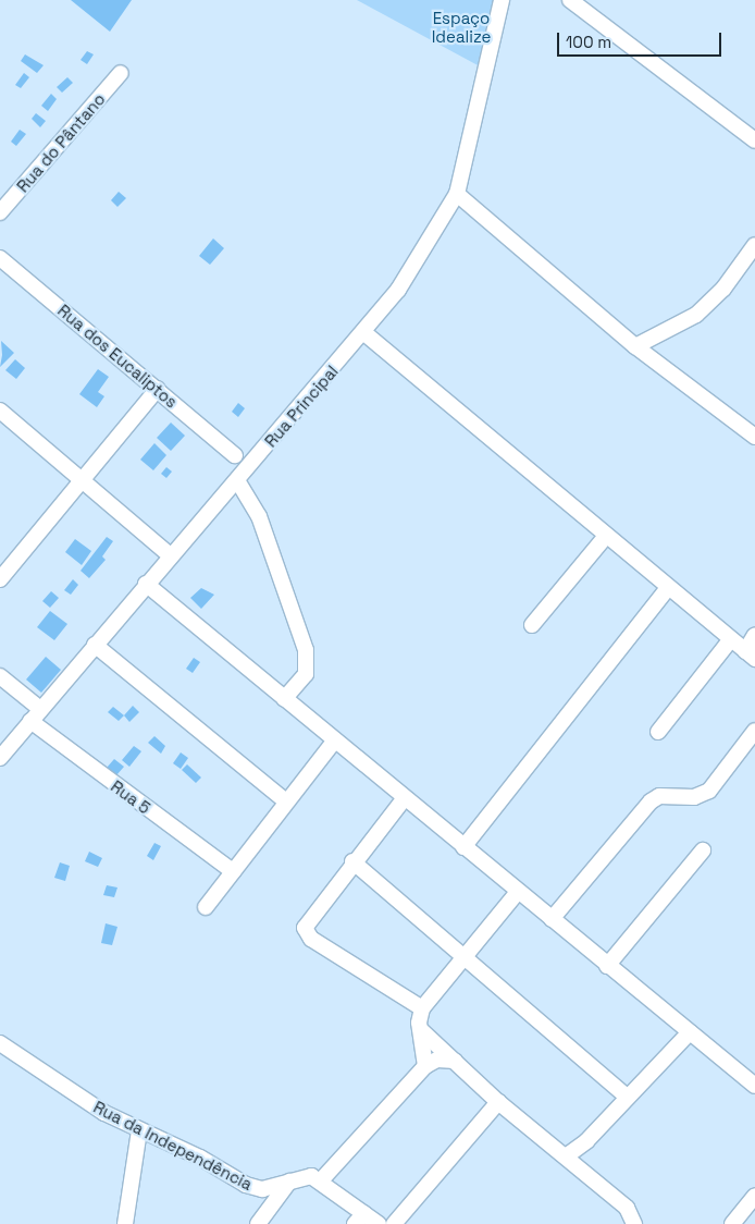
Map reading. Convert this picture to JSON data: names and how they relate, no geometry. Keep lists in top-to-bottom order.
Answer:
{
  "streets": {
    "street": [
      "Rua do Pântano",
      "Rua dos Eucaliptos",
      "Rua Principal",
      "Rua 5",
      "Rua da Independência"
    ]
  },
  "crossings": [
    ["Rua Principal", "Rua 5"]
  ],
  "parks": ["Espaço Idealize"],
  "scale_bar": "100 m"
}
